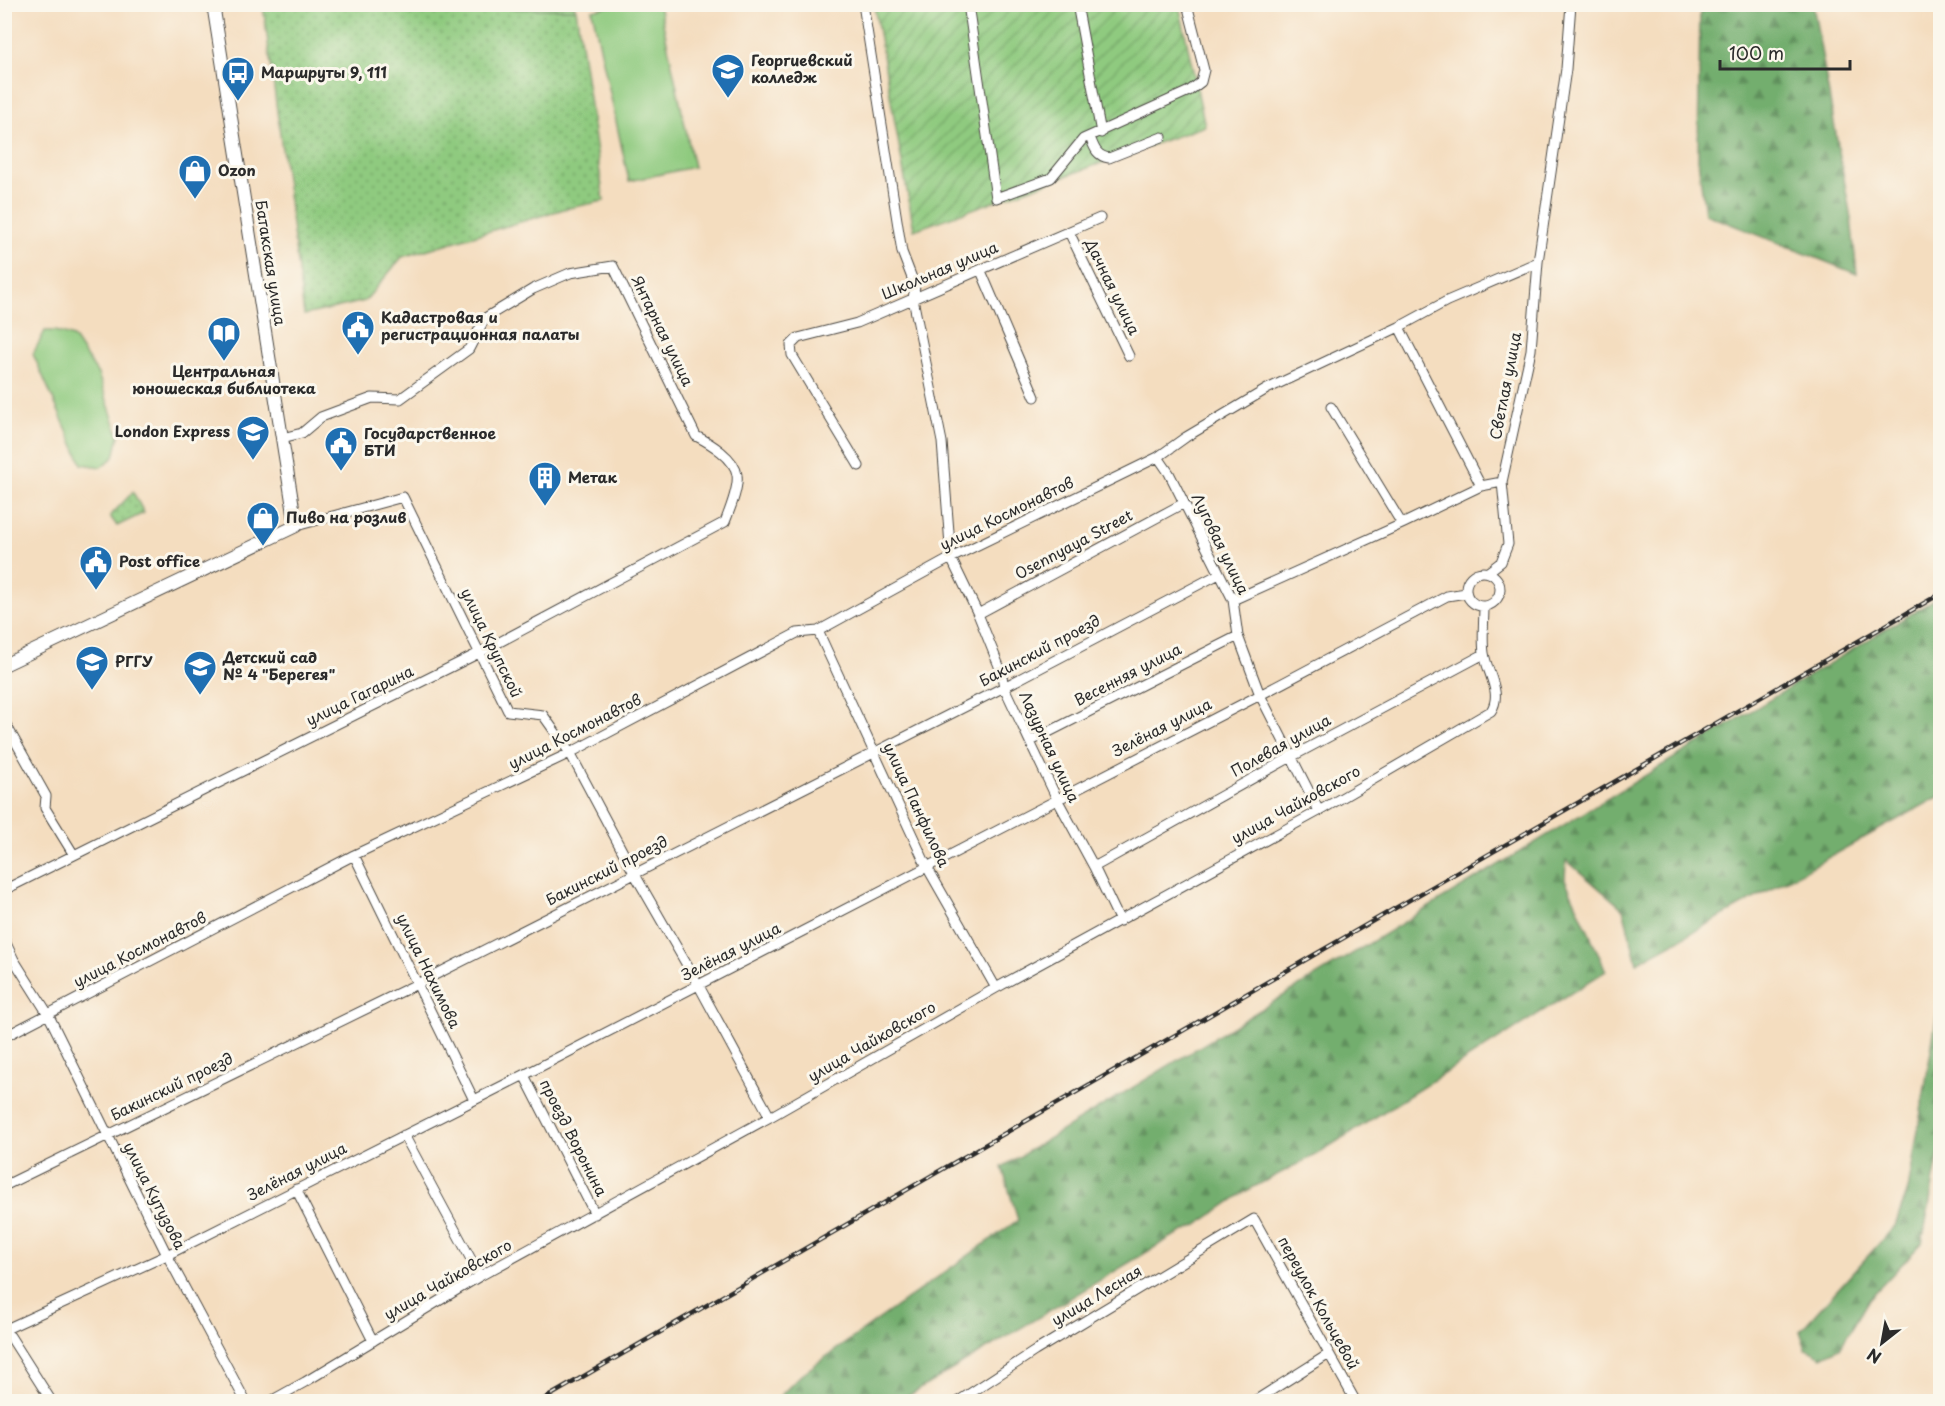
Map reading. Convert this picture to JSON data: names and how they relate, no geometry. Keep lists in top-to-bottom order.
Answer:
{
  "streets": {
    "main road": ["Батакская улица"],
    "street": [
      "Школьная улица",
      "Дачная улица",
      "Янтарная улица",
      "Светлая улица",
      "улица Космонавтов",
      "Луговая улица",
      "Osennyaya Street",
      "улица Крупской",
      "Бакинский проезд",
      "Весенняя улица",
      "улица Гагарина",
      "Зелёная улица",
      "Полевая улица",
      "Лазурная улица",
      "улица Панфилова",
      "улица Чайковского",
      "улица Нахимова",
      "проезд Воронина",
      "улица Кутузова",
      "улица Лесная",
      "переулок Кольцевой"
    ]
  },
  "crossings": [
    ["Батакская улица", "Янтарная улица"],
    ["Батакская улица", "улица Крупской"],
    ["Школьная улица", "Дачная улица"],
    ["Школьная улица", "Лазурная улица"],
    ["Янтарная улица", "улица Гагарина"],
    ["Светлая улица", "улица Космонавтов"],
    ["Светлая улица", "Зелёная улица"],
    ["улица Космонавтов", "Луговая улица"],
    ["улица Космонавтов", "улица Крупской"],
    ["улица Космонавтов", "Лазурная улица"],
    ["улица Космонавтов", "улица Панфилова"],
    ["улица Космонавтов", "улица Нахимова"],
    ["улица Космонавтов", "улица Кутузова"],
    ["Луговая улица", "Osennyaya Street"],
    ["Луговая улица", "Бакинский проезд"],
    ["Луговая улица", "Весенняя улица"],
    ["Луговая улица", "Зелёная улица"],
    ["Луговая улица", "Полевая улица"],
    ["Луговая улица", "улица Чайковского"],
    ["Osennyaya Street", "Лазурная улица"],
    ["улица Крупской", "Бакинский проезд"],
    ["улица Крупской", "улица Гагарина"],
    ["улица Крупской", "Зелёная улица"],
    ["улица Крупской", "улица Чайковского"],
    ["Бакинский проезд", "Лазурная улица"],
    ["Бакинский проезд", "улица Панфилова"],
    ["Бакинский проезд", "улица Нахимова"],
    ["Бакинский проезд", "улица Кутузова"],
    ["Весенняя улица", "Лазурная улица"],
    ["Зелёная улица", "Лазурная улица"],
    ["Зелёная улица", "улица Панфилова"],
    ["Зелёная улица", "улица Нахимова"],
    ["Зелёная улица", "проезд Воронина"],
    ["Зелёная улица", "улица Кутузова"],
    ["Полевая улица", "Лазурная улица"],
    ["Полевая улица", "улица Чайковского"],
    ["Лазурная улица", "улица Чайковского"],
    ["улица Панфилова", "улица Чайковского"],
    ["улица Чайковского", "проезд Воронина"],
    ["улица Лесная", "переулок Кольцевой"]
  ],
  "places": {
    "school or university": [
      "Георгиевский колледж",
      "London Express",
      "РГГУ",
      "Детский сад № 4 \"Берегея\""
    ],
    "bus stop": ["Маршруты 9, 111"],
    "shop": ["Ozon", "Пиво на розлив"],
    "public building": ["Кадастровая и регистрационная палаты", "Государственное БТИ", "Post office"],
    "library": ["Центральная юношеская библиотека"],
    "building": ["Метак"]
  },
  "scale_bar": "100 m",
  "north": "bottom left"
}
